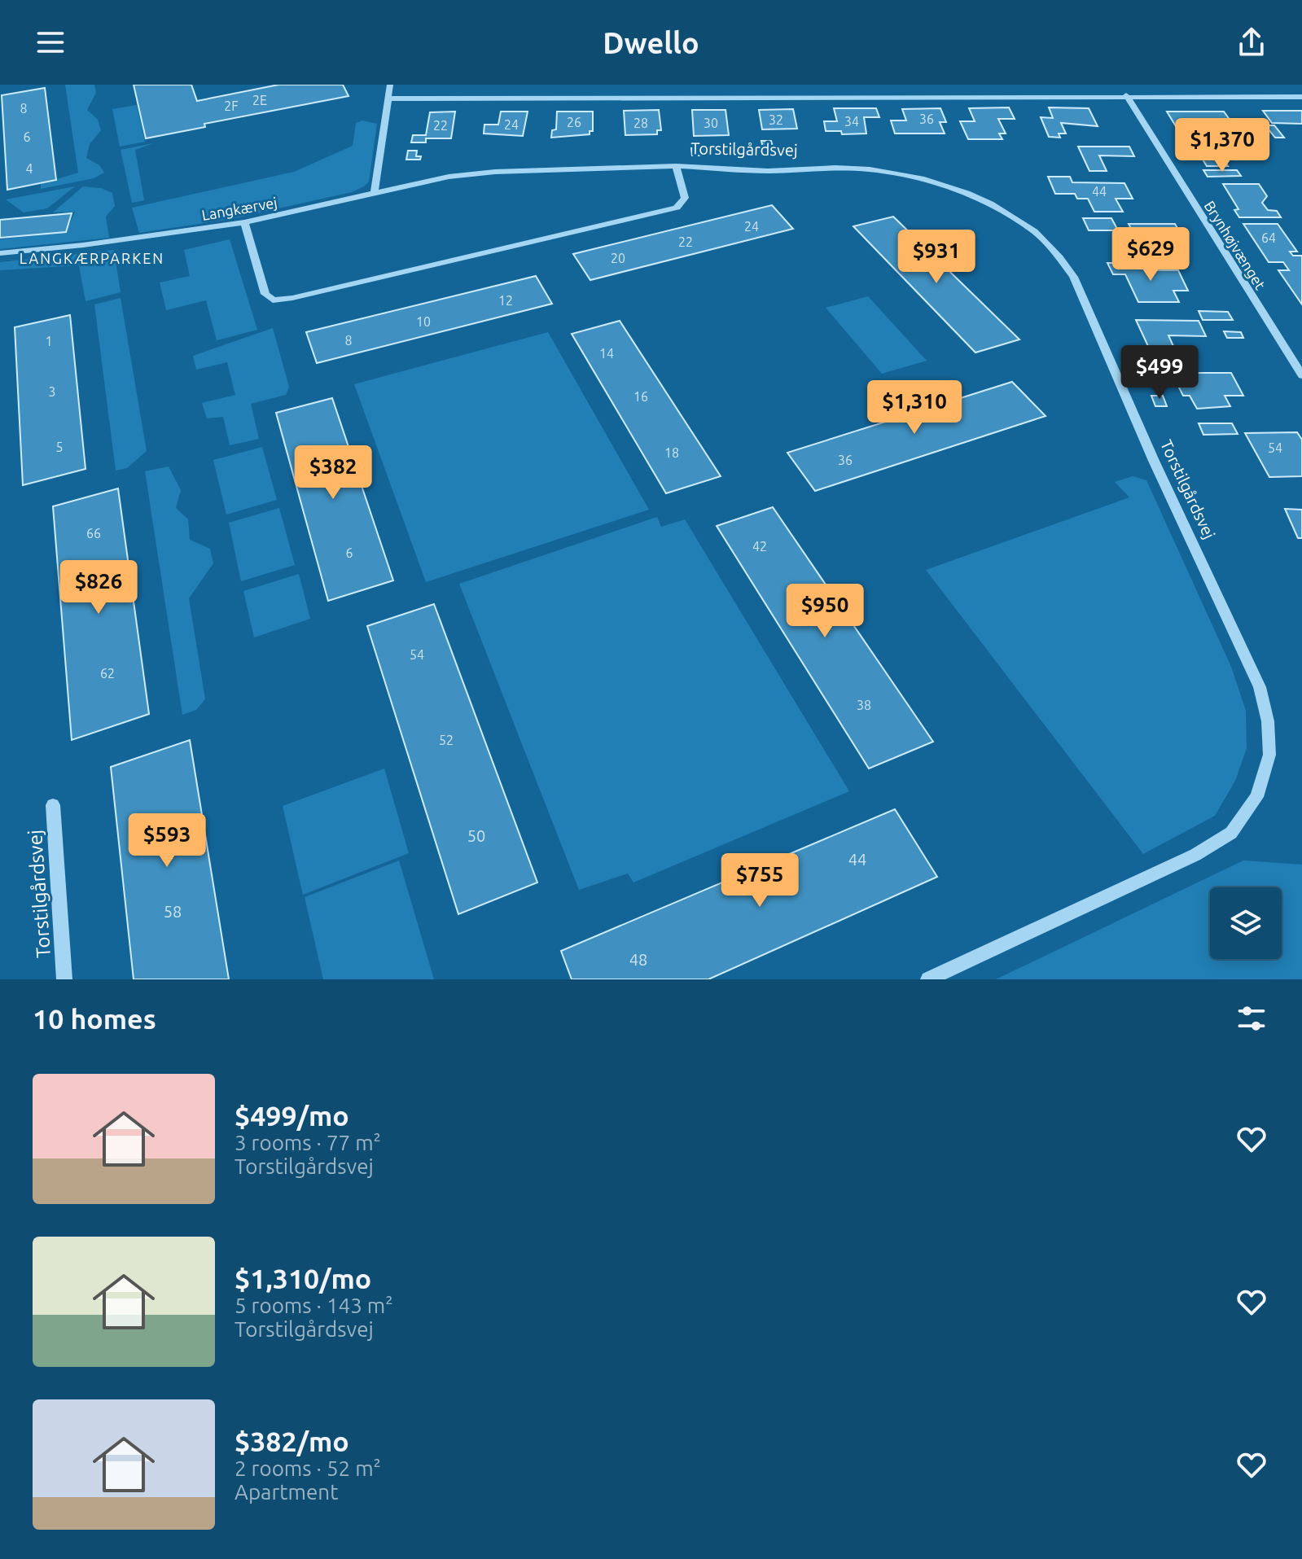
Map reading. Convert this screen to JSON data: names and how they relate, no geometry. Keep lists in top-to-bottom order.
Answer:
{
  "streets": {
    "street": ["Torstilgårdsvej", "Langkærvej", "Brynhøjvænget"]
  },
  "crossings": [
    ["Torstilgårdsvej", "Langkærvej"]
  ],
  "districts": ["LANGKÆRPARKEN"],
  "house_numbers": [
    "2E",
    "2F",
    "8",
    "36",
    "32",
    "34",
    "26",
    "28",
    "30",
    "24",
    "22",
    "6",
    "4",
    "44",
    "24",
    "64",
    "22",
    "20",
    "12",
    "10",
    "8",
    "1",
    "14",
    "3",
    "16",
    "5",
    "54",
    "18",
    "36",
    "66",
    "42",
    "6",
    "54",
    "62",
    "38",
    "52",
    "50",
    "44",
    "58",
    "48"
  ],
  "page": {
    "header": "Dwello",
    "price": [
      "$1,370",
      "$629",
      "$931",
      "$499",
      "$1,310",
      "$382",
      "$826",
      "$950",
      "$593",
      "$755"
    ],
    "heading": "10 homes",
    "list": [
      {
        "name": "$499/mo",
        "note": "3 rooms · 77 m² · Torstilgårdsvej"
      },
      {
        "name": "$1,310/mo",
        "note": "5 rooms · 143 m² · Torstilgårdsvej"
      },
      {
        "name": "$382/mo",
        "note": "2 rooms · 52 m² · Apartment"
      }
    ]
  }
}
